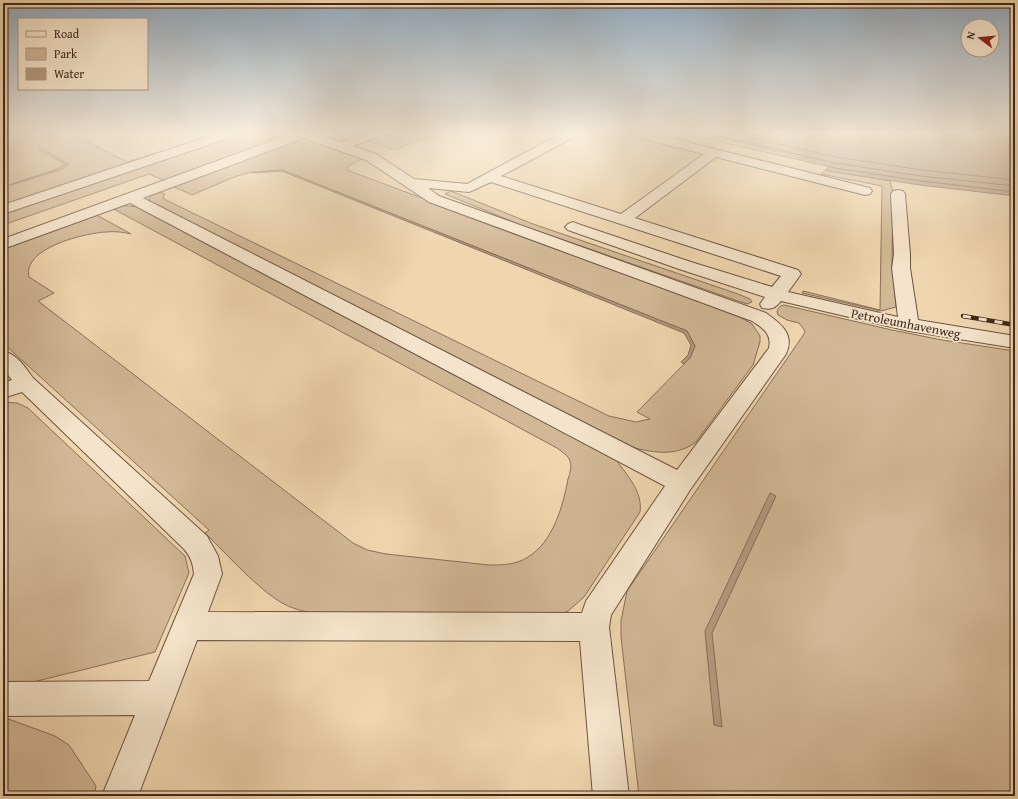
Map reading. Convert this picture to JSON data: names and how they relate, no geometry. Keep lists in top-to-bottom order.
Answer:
{
  "streets": {
    "street": ["Petroleumhavenweg"]
  },
  "legend": ["Road", "Park", "Water"],
  "north": "left"
}
